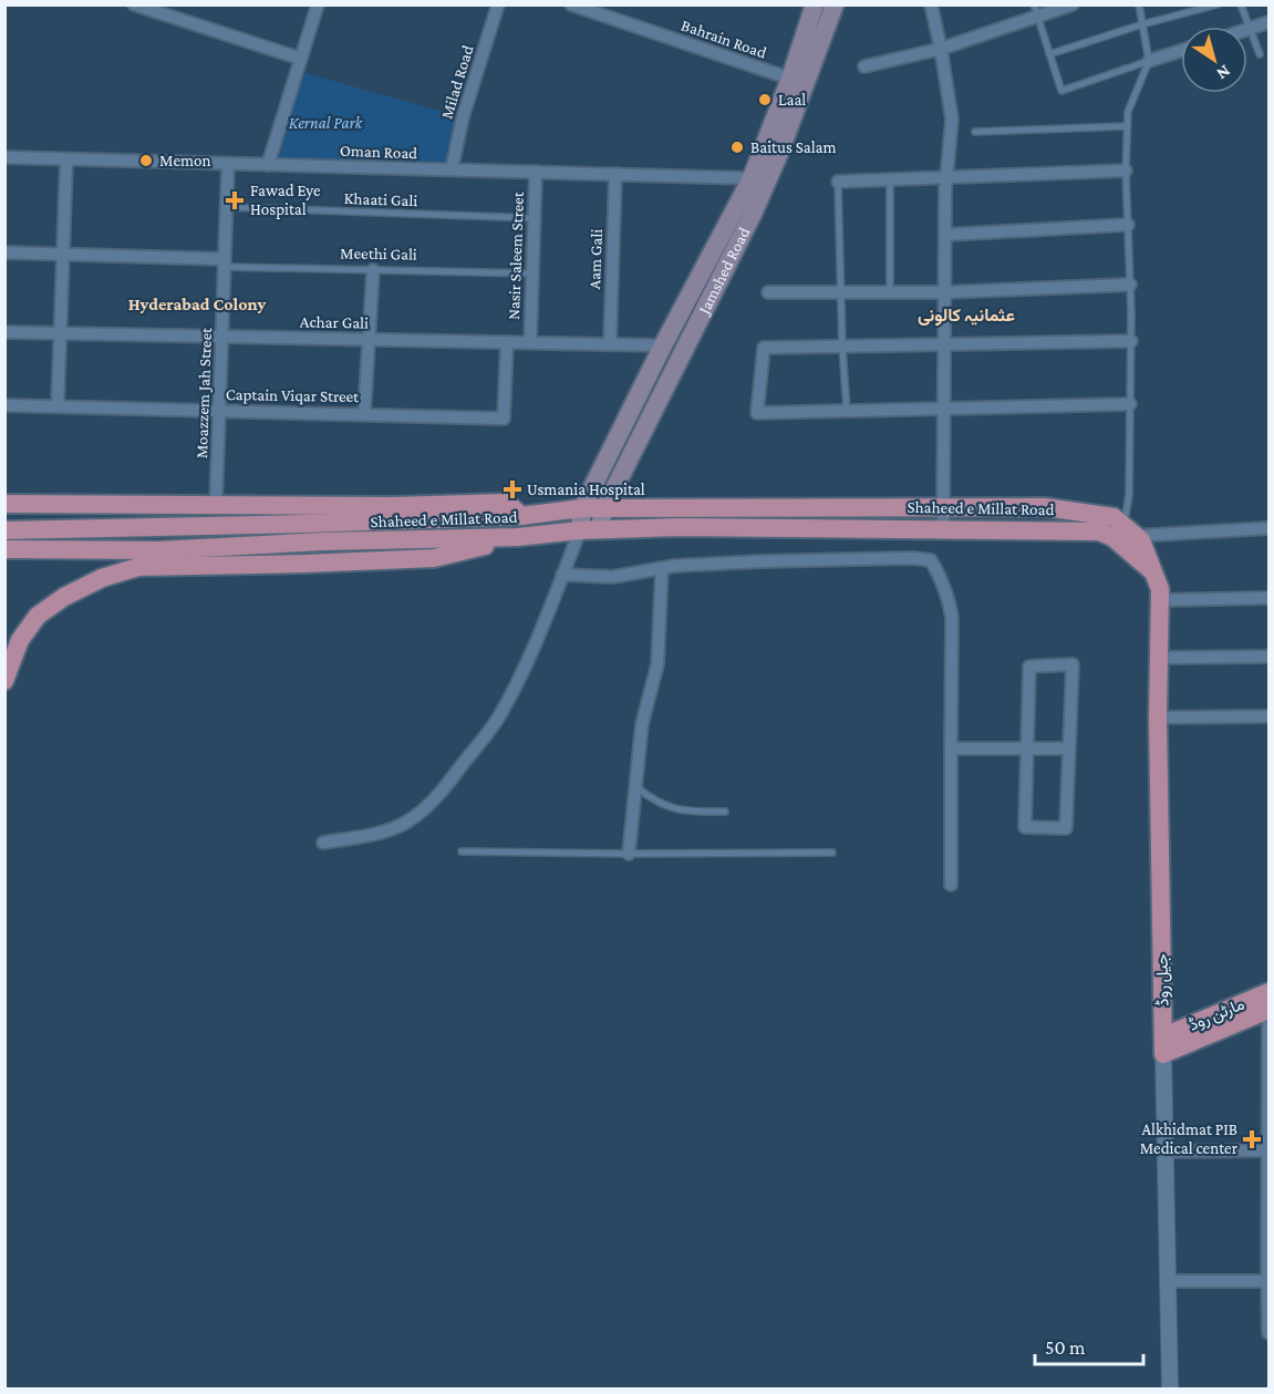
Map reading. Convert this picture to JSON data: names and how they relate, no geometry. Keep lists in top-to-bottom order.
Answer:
{
  "streets": {
    "main road": [
      "Jamshed Road",
      "Shaheed e Millat Road",
      "جیل روڈ",
      "مارٹن روڈ"
    ],
    "street": [
      "Bahrain Road",
      "Milad Road",
      "Oman Road",
      "Meethi Gali",
      "Nasir Saleem Street",
      "Aam Gali",
      "Achar Gali",
      "Moazzem Jah Street",
      "Captain Viqar Street"
    ],
    "lane": ["Khaati Gali"]
  },
  "crossings": [
    ["Bahrain Road", "Jamshed Road"],
    ["Milad Road", "Oman Road"],
    ["Oman Road", "Nasir Saleem Street"],
    ["Oman Road", "Aam Gali"],
    ["Oman Road", "Jamshed Road"],
    ["Oman Road", "Moazzem Jah Street"],
    ["Khaati Gali", "Nasir Saleem Street"],
    ["Khaati Gali", "Moazzem Jah Street"],
    ["Meethi Gali", "Nasir Saleem Street"],
    ["Meethi Gali", "Moazzem Jah Street"],
    ["Nasir Saleem Street", "Achar Gali"],
    ["Aam Gali", "Achar Gali"],
    ["Jamshed Road", "Achar Gali"],
    ["Jamshed Road", "Shaheed e Millat Road"],
    ["Achar Gali", "Moazzem Jah Street"],
    ["Achar Gali", "Captain Viqar Street"],
    ["Moazzem Jah Street", "Captain Viqar Street"],
    ["Shaheed e Millat Road", "جیل روڈ"],
    ["جیل روڈ", "مارٹن روڈ"]
  ],
  "districts": ["Hyderabad Colony", "عثمانیہ کالونی"],
  "parks": ["Kernal Park"],
  "places": {
    "other": ["Laal", "Baitus Salam", "Memon"],
    "health": ["Fawad Eye Hospital", "Usmania Hospital", "Alkhidmat PIB Medical center"]
  },
  "scale_bar": "50 m",
  "north": "bottom right"
}
